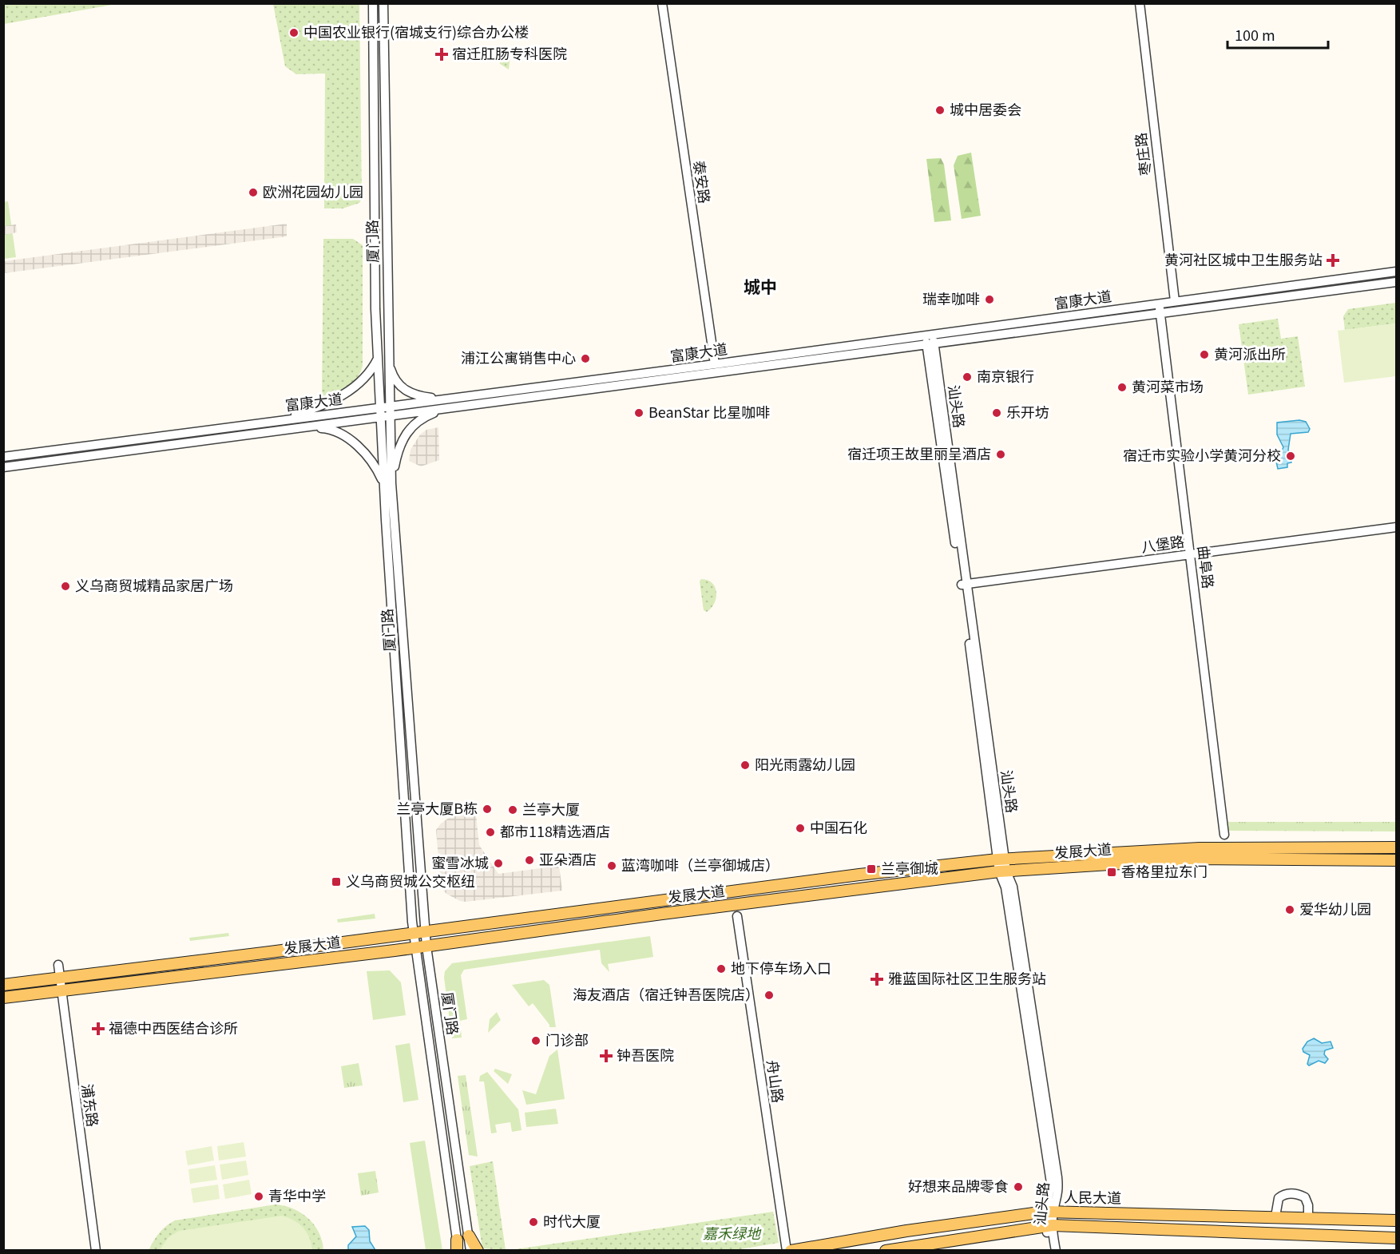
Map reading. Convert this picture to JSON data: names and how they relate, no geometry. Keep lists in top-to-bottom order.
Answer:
{
  "streets": {
    "main road": ["发展大道", "人民大道"],
    "street": [
      "枣庄路",
      "泰安路",
      "厦门路",
      "富康大道",
      "汕头路",
      "八堡路",
      "曲阜路",
      "舟山路",
      "浦东路"
    ]
  },
  "crossings": [
    ["枣庄路", "富康大道"],
    ["泰安路", "富康大道"],
    ["厦门路", "富康大道"],
    ["厦门路", "发展大道"],
    ["富康大道", "汕头路"],
    ["富康大道", "曲阜路"],
    ["汕头路", "八堡路"],
    ["汕头路", "发展大道"],
    ["汕头路", "人民大道"],
    ["八堡路", "曲阜路"],
    ["发展大道", "浦东路"]
  ],
  "districts": ["城中"],
  "parks": ["嘉禾绿地"],
  "places": {
    "other": [
      "中国农业银行(宿城支行)综合办公楼",
      "城中居委会",
      "欧洲花园幼儿园",
      "瑞幸咖啡",
      "黄河派出所",
      "浦江公寓销售中心",
      "南京银行",
      "黄河菜市场",
      "BeanStar 比星咖啡",
      "乐开坊",
      "宿迁项王故里丽呈酒店",
      "宿迁市实验小学黄河分校",
      "义乌商贸城精品家居广场",
      "阳光雨露幼儿园",
      "兰亭大厦B栋",
      "兰亭大厦",
      "中国石化",
      "都市118精选酒店",
      "亚朵酒店",
      "蜜雪冰城",
      "蓝湾咖啡（兰亭御城店）",
      "爱华幼儿园",
      "地下停车场入口",
      "海友酒店（宿迁钟吾医院店）",
      "门诊部",
      "好想来品牌零食",
      "青华中学",
      "时代大厦"
    ],
    "health": [
      "宿迁肛肠专科医院",
      "黄河社区城中卫生服务站",
      "雅蓝国际社区卫生服务站",
      "福德中西医结合诊所",
      "钟吾医院"
    ],
    "transit": ["兰亭御城", "香格里拉东门", "义乌商贸城公交枢纽"]
  },
  "scale_bar": "100 m"
}
